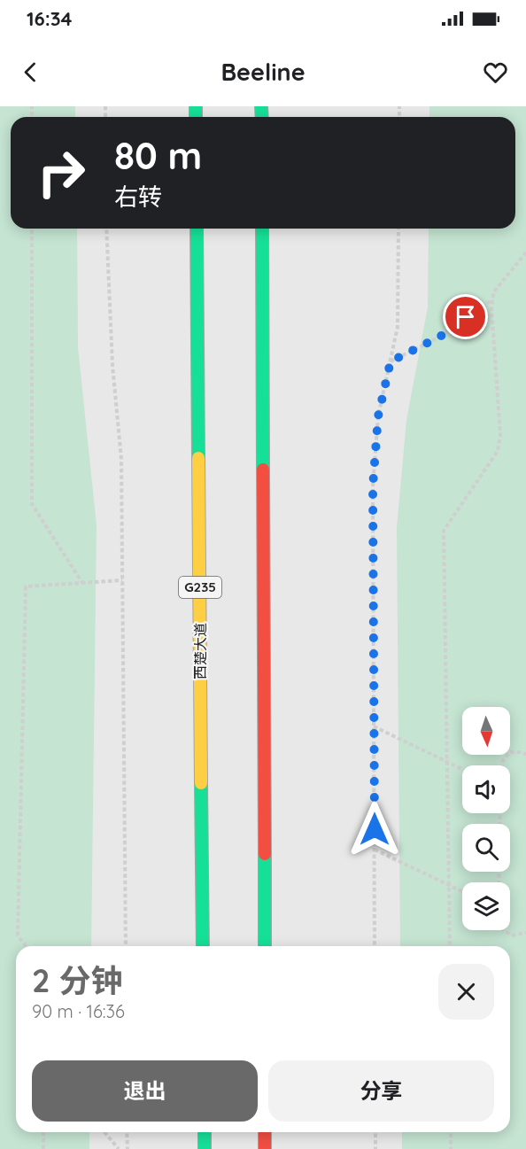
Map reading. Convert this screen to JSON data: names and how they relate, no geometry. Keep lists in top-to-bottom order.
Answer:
{
  "streets": {
    "highway": ["G235", "西楚大道"]
  },
  "north": "bottom",
  "page": {
    "status": "16:34",
    "header": "Beeline",
    "turn": ["80 m", "右转"],
    "heading": ["2 分钟", "90 m · 16:36"],
    "buttons": ["退出", "分享"]
  }
}
